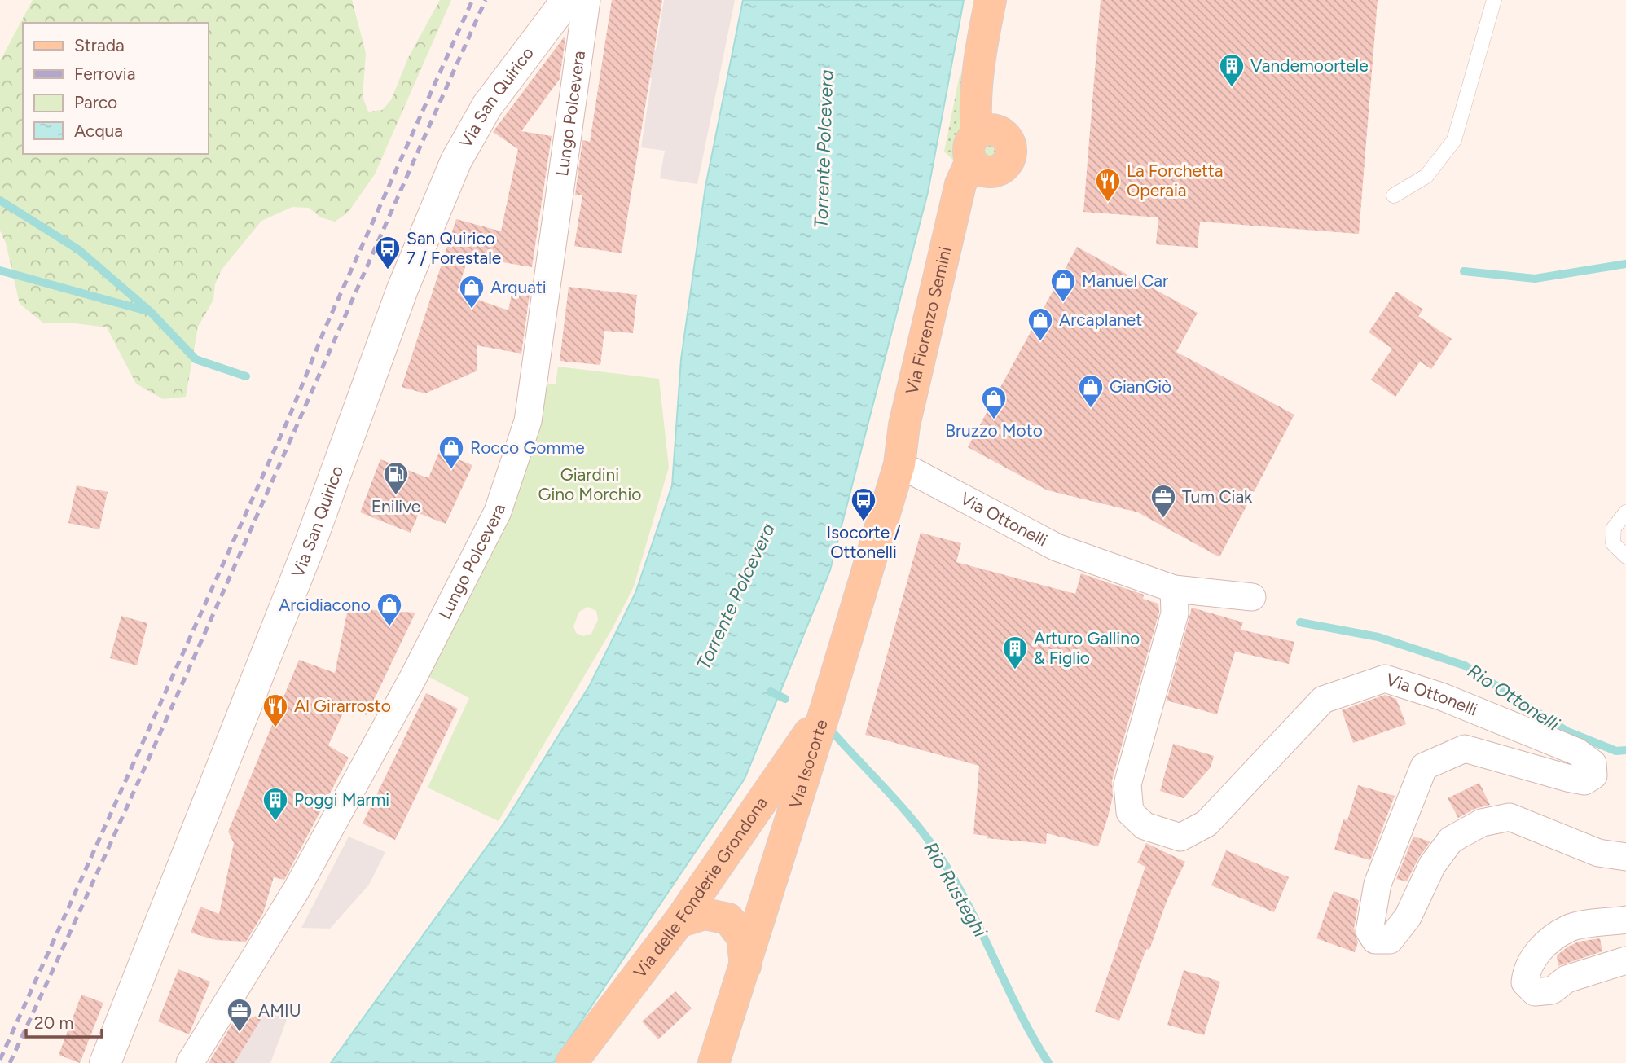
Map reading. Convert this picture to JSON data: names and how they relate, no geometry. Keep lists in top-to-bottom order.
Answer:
{
  "streets": {
    "main road": [
      "Via San Quirico",
      "Via Fiorenzo Semini",
      "Via Isocorte",
      "Via delle Fonderie Grondona"
    ],
    "street": ["Lungo Polcevera", "Via Ottonelli"]
  },
  "crossings": [
    ["Via Fiorenzo Semini", "Via Ottonelli"],
    ["Via Fiorenzo Semini", "Via Isocorte"],
    ["Via Ottonelli", "Via Isocorte"],
    ["Via Isocorte", "Via delle Fonderie Grondona"]
  ],
  "water": ["Torrente Polcevera", "Rio Ottonelli", "Rio Rusteghi"],
  "parks": ["Giardini Gino Morchio"],
  "places": {
    "building": ["Vandemoortele", "Arturo Gallino & Figlio", "Poggi Marmi"],
    "restaurant": ["La Forchetta Operaia", "Al Girarrosto"],
    "bus stop": ["San Quirico 7 / Forestale", "Isocorte / Ottonelli"],
    "shop": [
      "Manuel Car",
      "Arquati",
      "Arcaplanet",
      "GianGiò",
      "Bruzzo Moto",
      "Rocco Gomme",
      "Arcidiacono"
    ],
    "fuel station": ["Enilive"],
    "office": ["Tum Ciak", "AMIU"]
  },
  "legend": [
    "Strada",
    "Ferrovia",
    "Parco",
    "Acqua"
  ],
  "scale_bar": "20 m"
}
